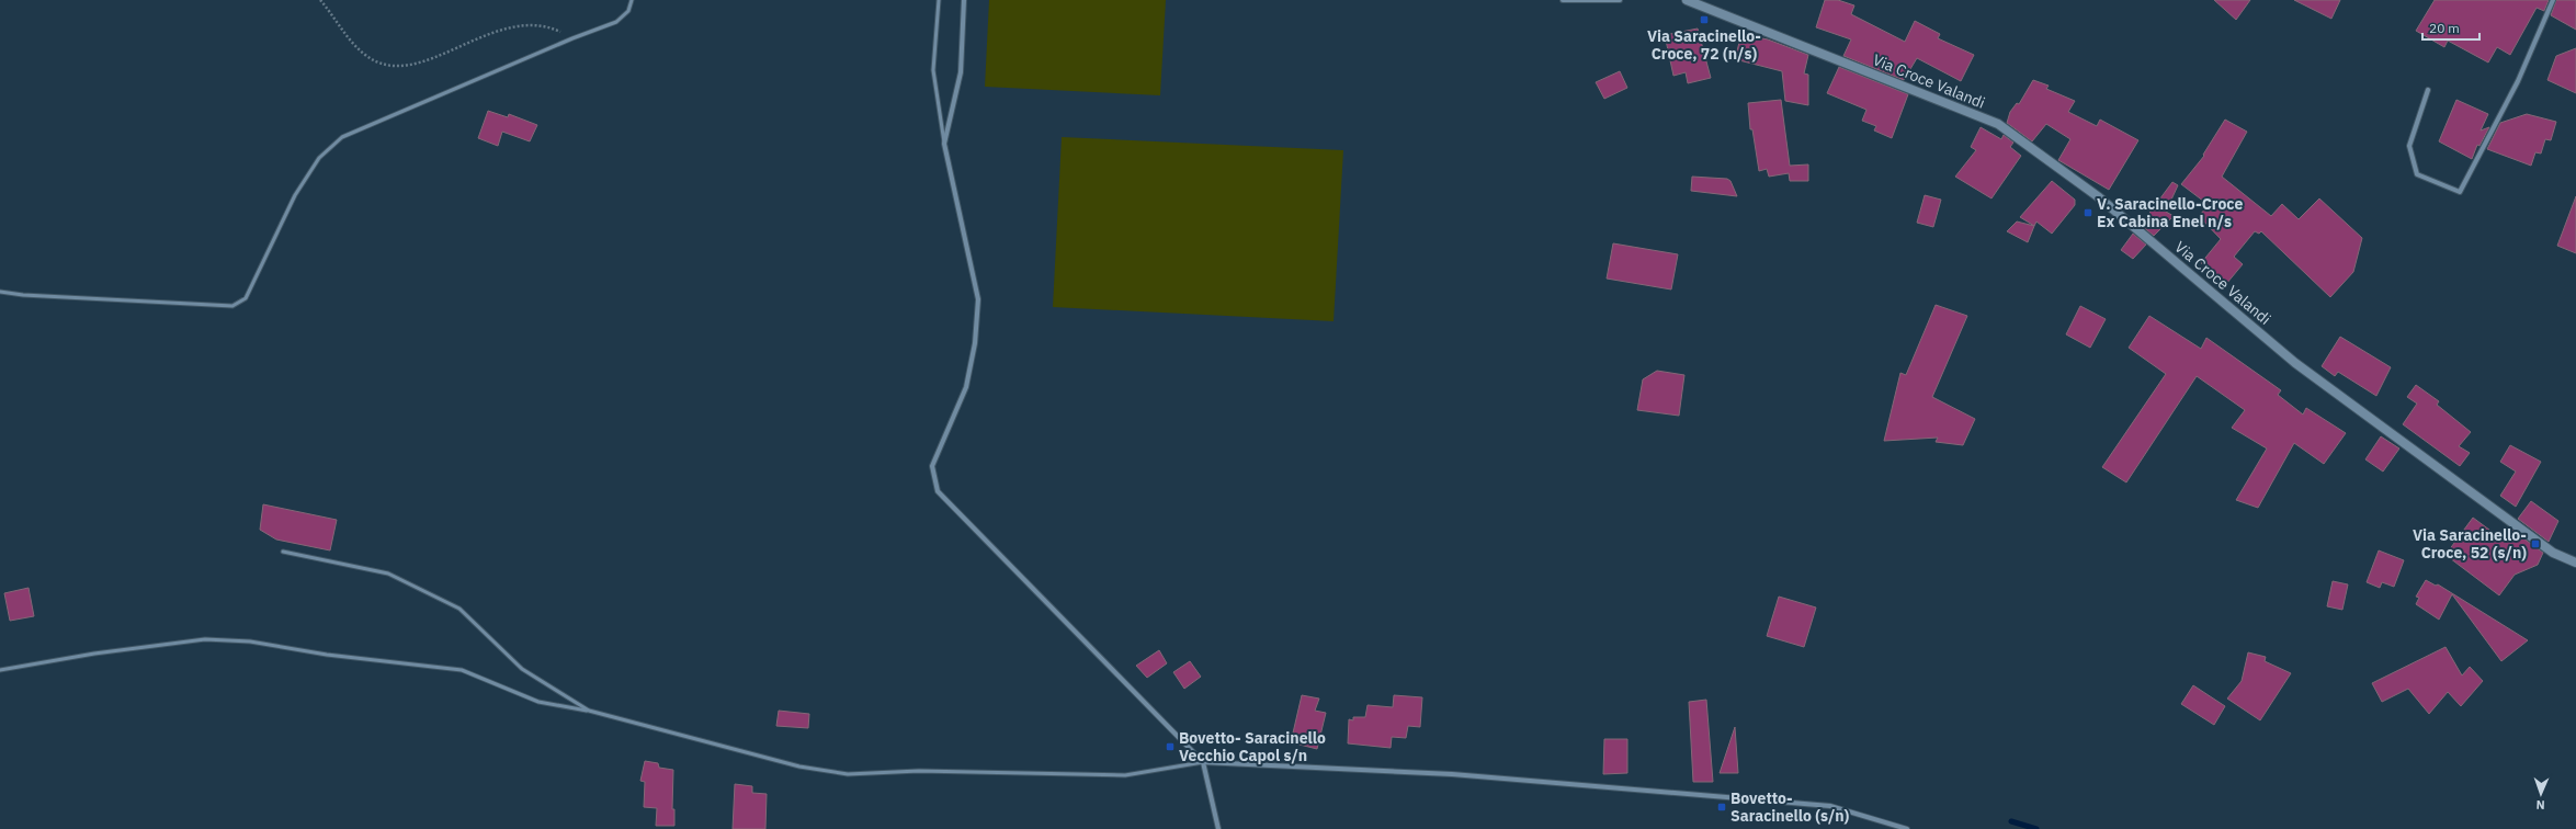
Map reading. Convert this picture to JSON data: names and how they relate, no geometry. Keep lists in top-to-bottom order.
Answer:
{
  "streets": {
    "street": ["Via Croce Valandi"]
  },
  "places": {
    "transit": [
      "Via Saracinello- Croce, 72 (n/s)",
      "V. Saracinello-Croce Ex Cabina Enel n/s",
      "Via Saracinello- Croce, 52 (s/n)",
      "Bovetto- Saracinello Vecchio Capol s/n",
      "Bovetto- Saracinello (s/n)"
    ]
  },
  "scale_bar": "20 m",
  "north": "bottom"
}
